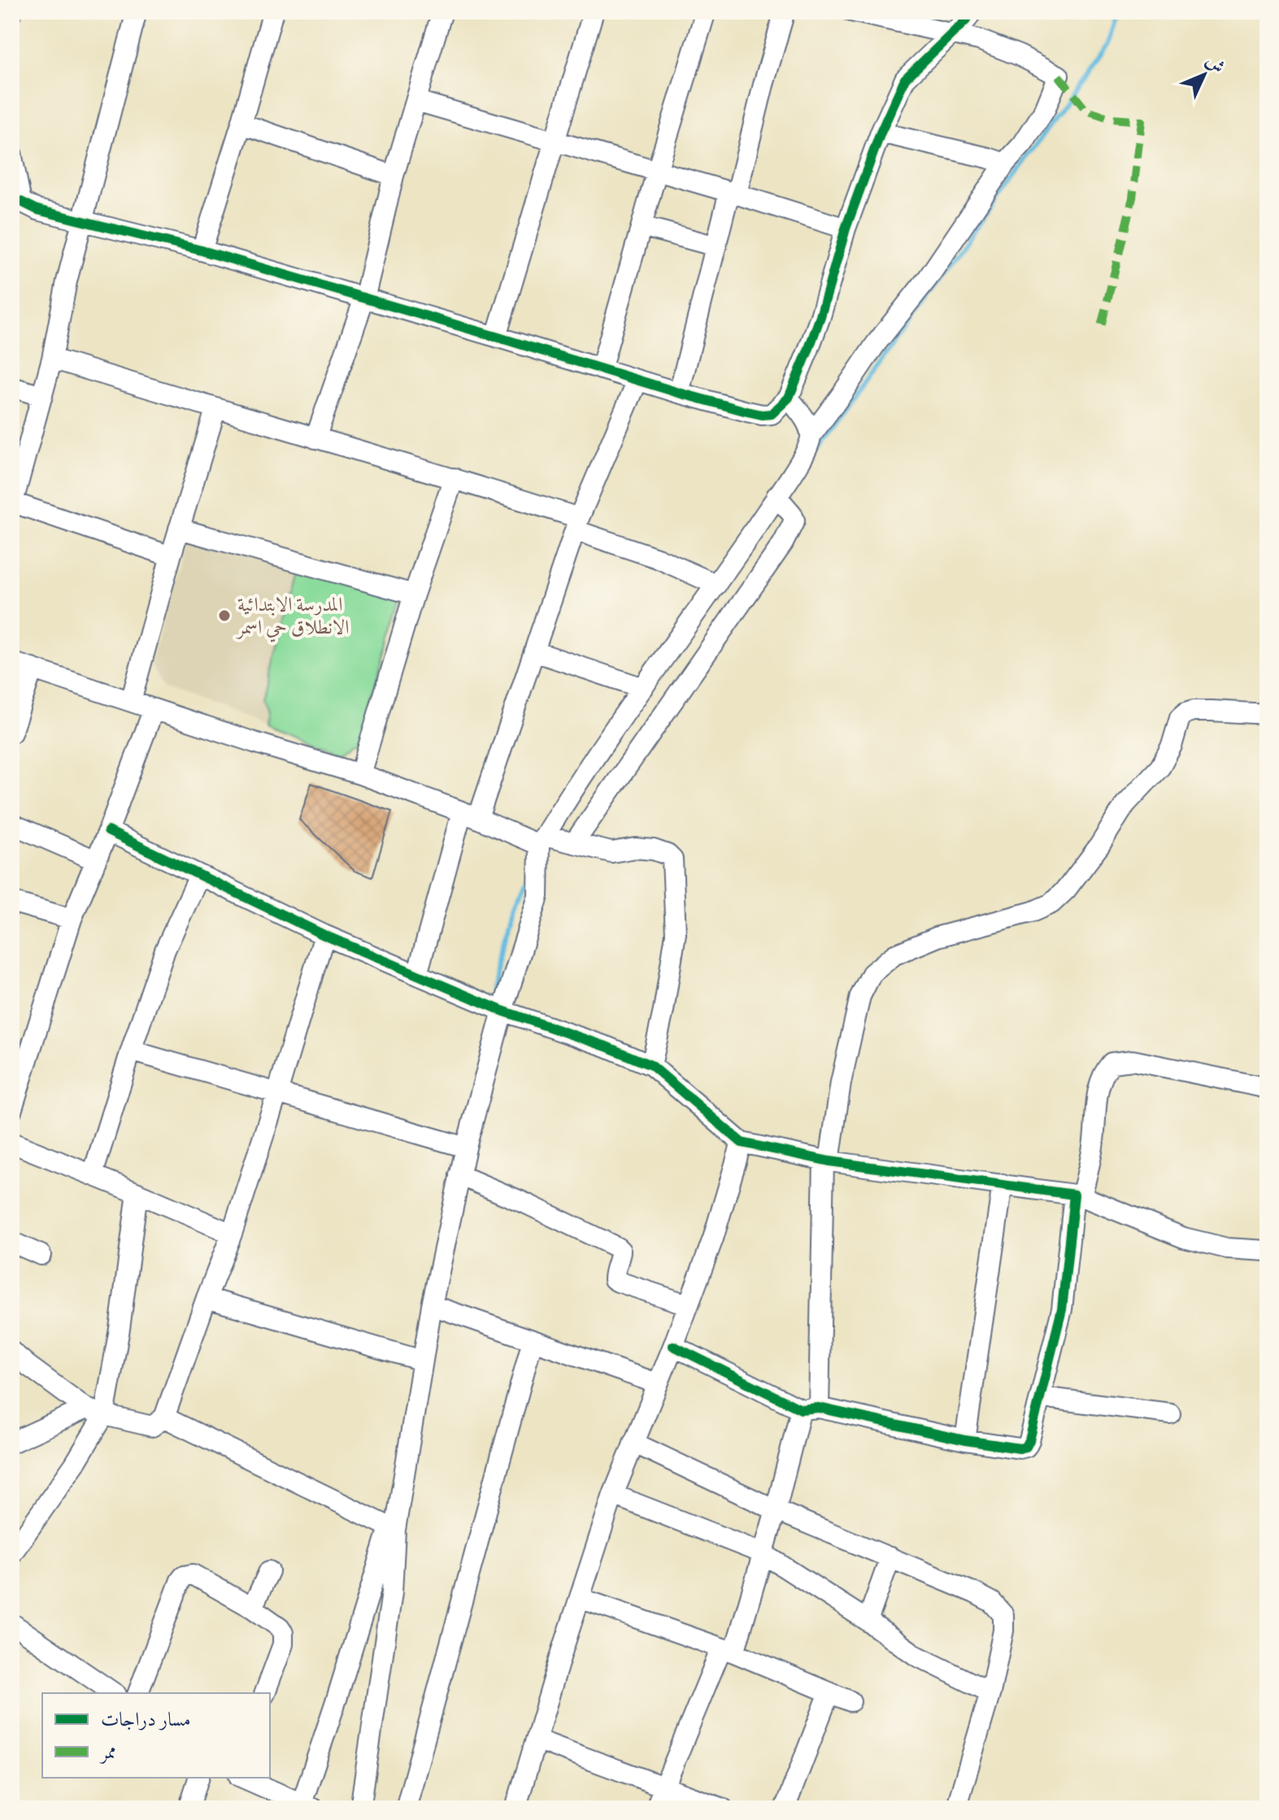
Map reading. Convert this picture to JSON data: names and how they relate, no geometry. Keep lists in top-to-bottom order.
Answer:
{
  "places": ["المدرسة الابتدائية الانطلاق حي اسمر"],
  "legend": ["مسار دراجات", "ممر"],
  "north": "top right"
}
